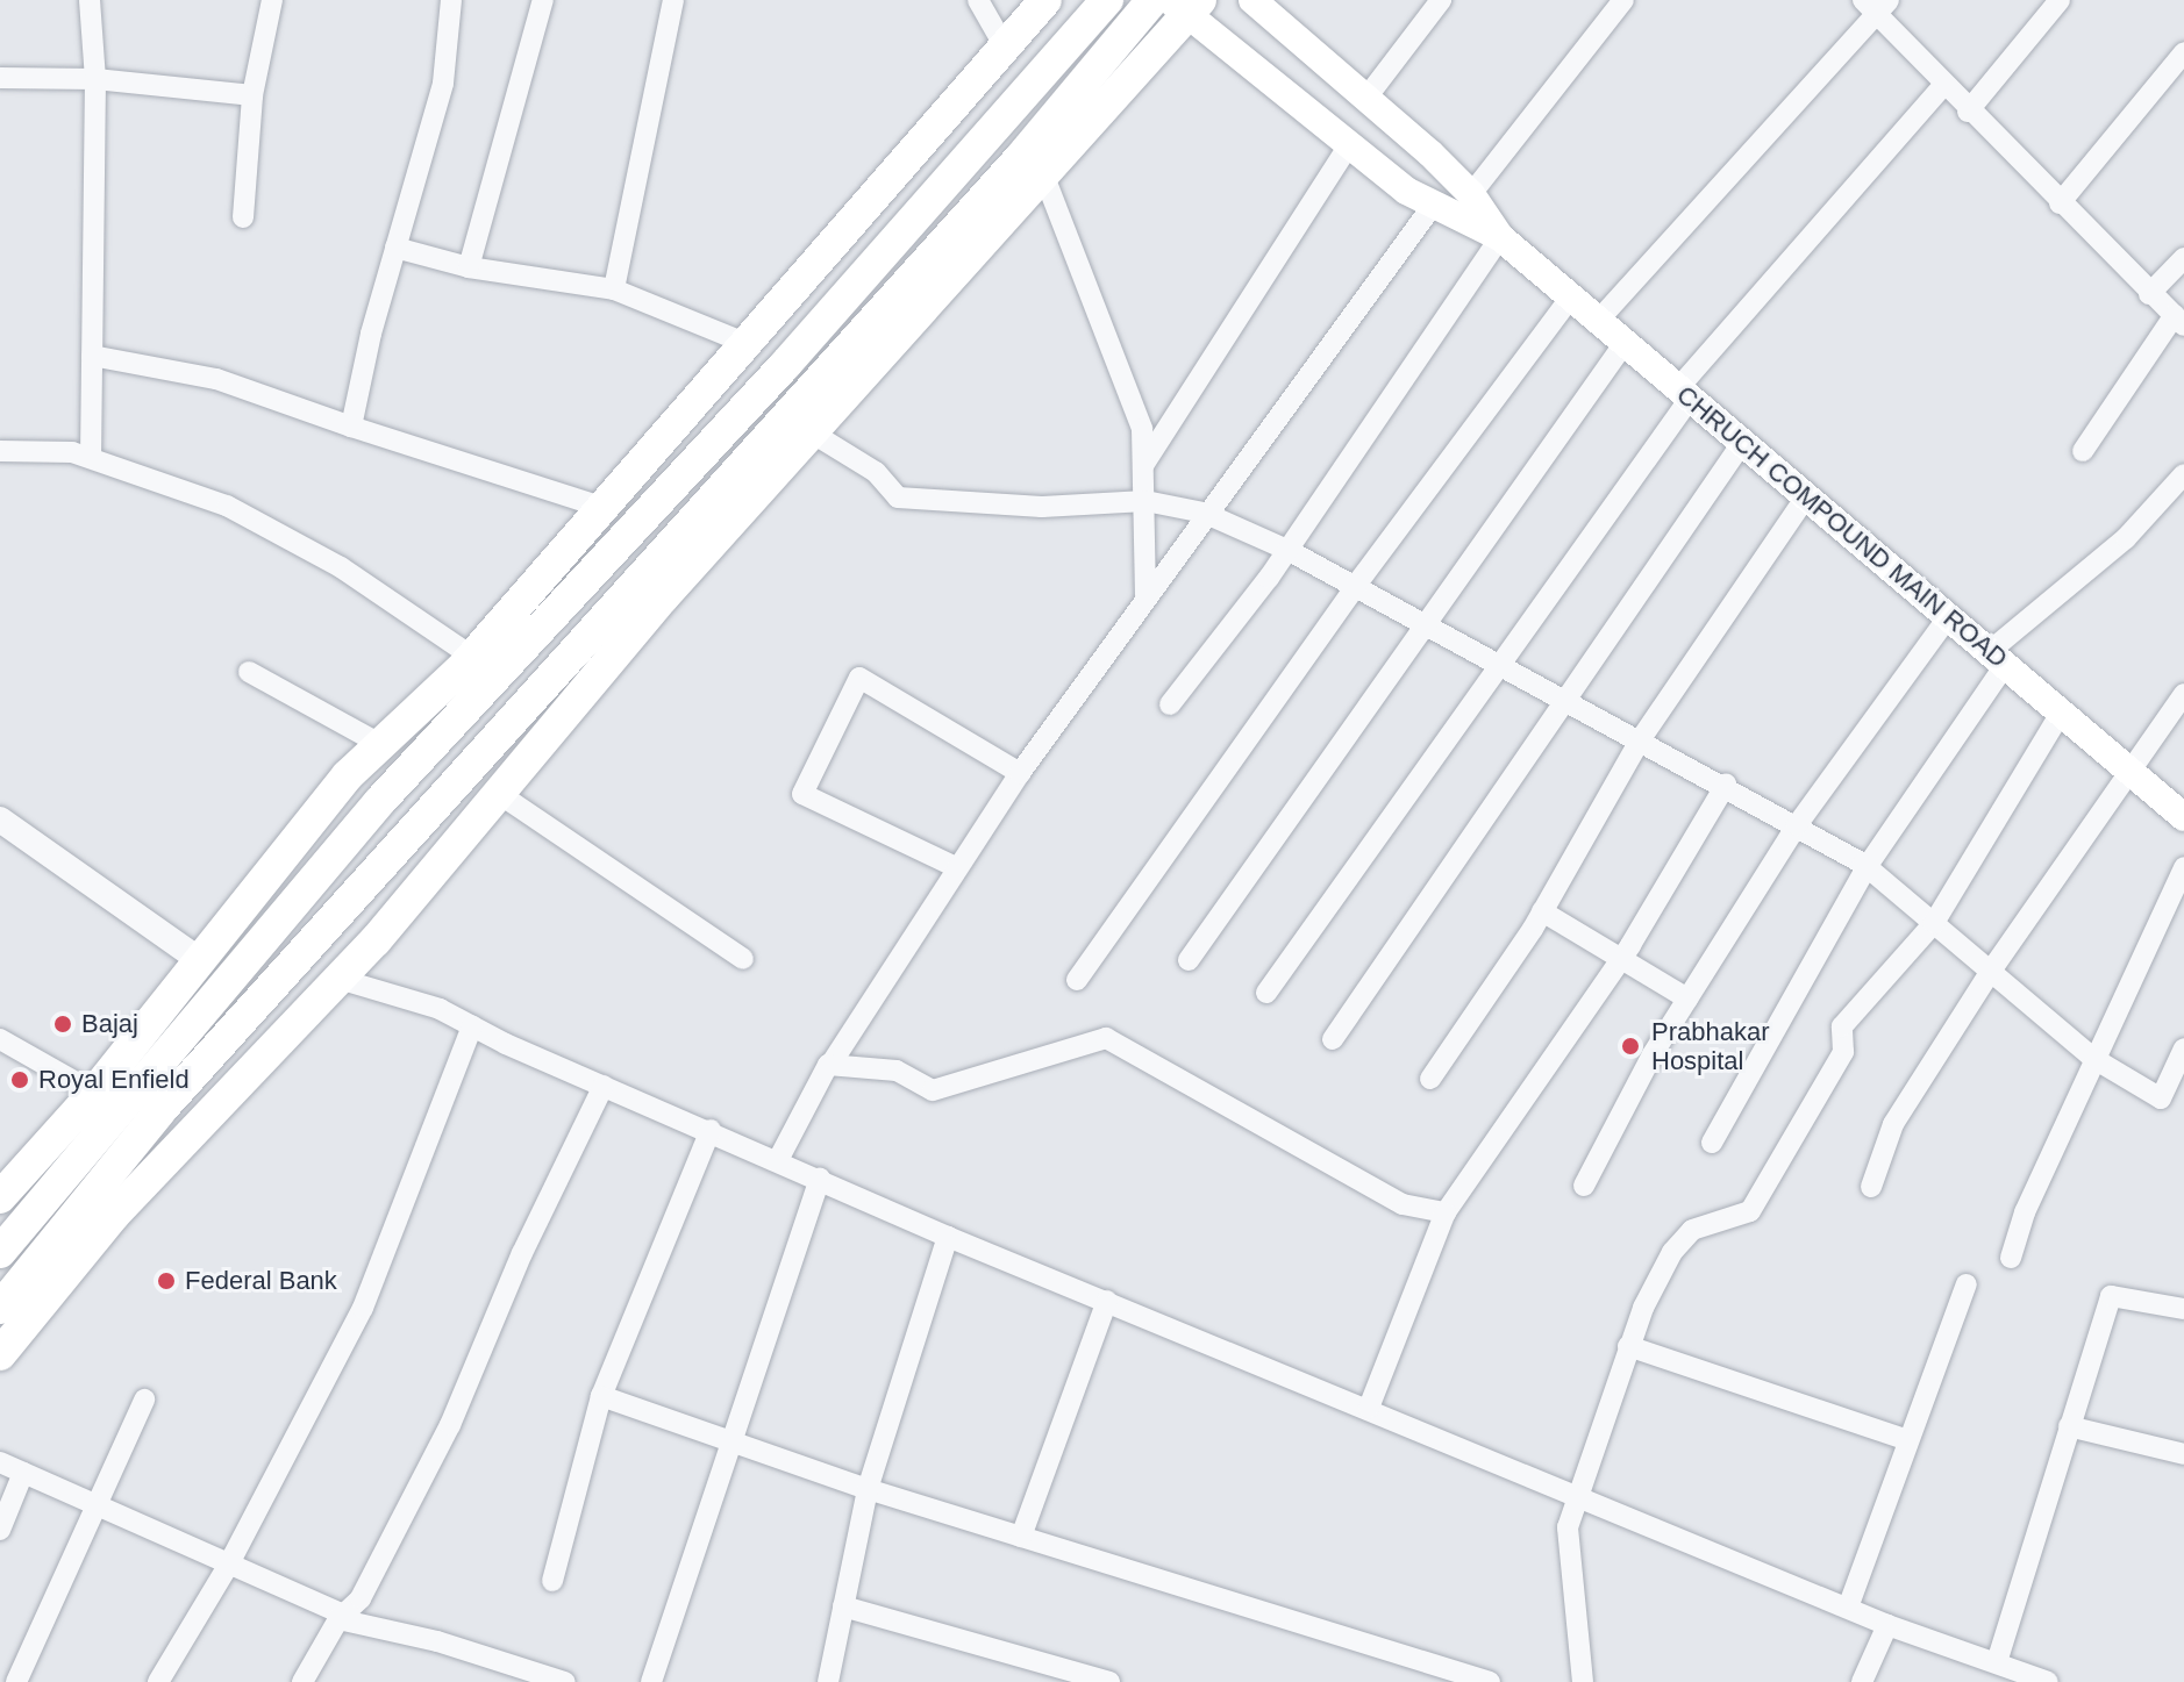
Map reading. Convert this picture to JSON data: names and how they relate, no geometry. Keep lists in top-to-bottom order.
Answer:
{
  "streets": {
    "main road": ["CHRUCH COMPOUND MAIN ROAD"]
  },
  "places": [
    "Bajaj",
    "Prabhakar Hospital",
    "Royal Enfield",
    "Federal Bank"
  ]
}
